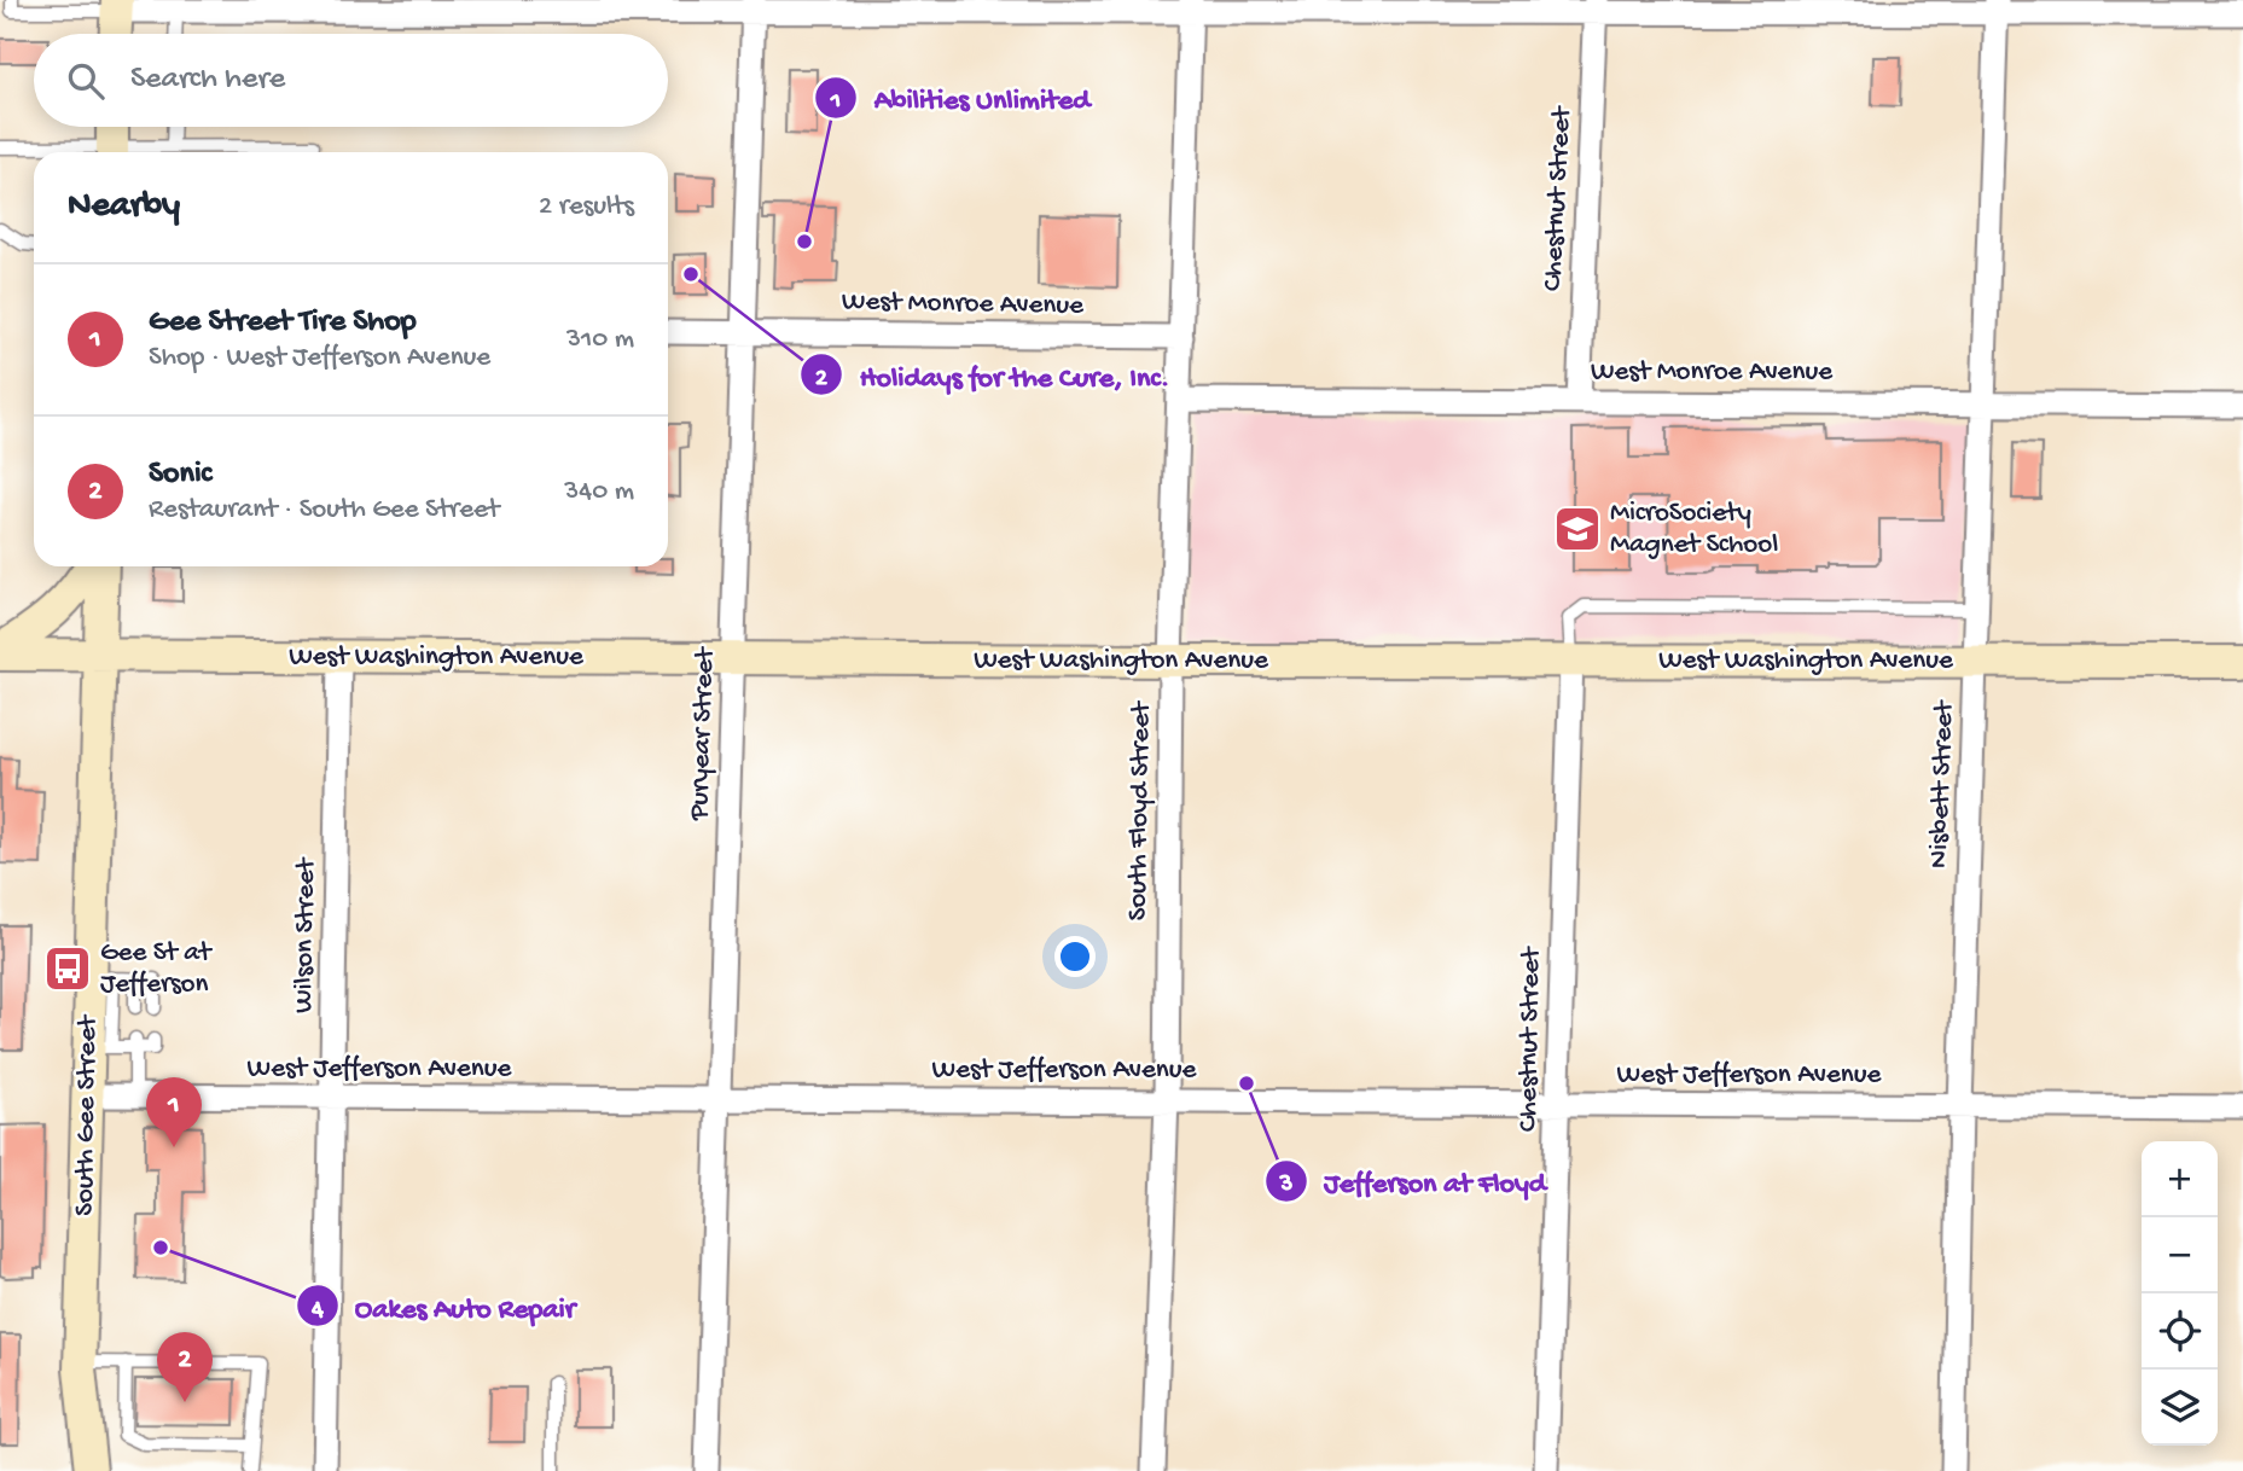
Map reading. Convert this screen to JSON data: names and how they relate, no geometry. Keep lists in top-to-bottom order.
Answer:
{
  "streets": {
    "street": [
      "Chestnut Street",
      "West Monroe Avenue",
      "West Washington Avenue",
      "Puryear Street",
      "Nisbett Street",
      "South Floyd Street",
      "Wilson Street",
      "West Jefferson Avenue",
      "South Gee Street"
    ]
  },
  "crossings": [
    ["Chestnut Street", "West Monroe Avenue"],
    ["Chestnut Street", "West Washington Avenue"],
    ["Chestnut Street", "West Jefferson Avenue"],
    ["West Monroe Avenue", "Puryear Street"],
    ["West Monroe Avenue", "Nisbett Street"],
    ["West Monroe Avenue", "South Floyd Street"],
    ["West Washington Avenue", "Puryear Street"],
    ["West Washington Avenue", "Nisbett Street"],
    ["West Washington Avenue", "South Floyd Street"],
    ["West Washington Avenue", "Wilson Street"],
    ["West Washington Avenue", "South Gee Street"],
    ["Puryear Street", "West Jefferson Avenue"],
    ["Nisbett Street", "West Jefferson Avenue"],
    ["South Floyd Street", "West Jefferson Avenue"],
    ["Wilson Street", "West Jefferson Avenue"],
    ["West Jefferson Avenue", "South Gee Street"]
  ],
  "places": {
    "other": [
      "Abilities Unlimited",
      "Holidays for the Cure, Inc.",
      "Jefferson at Floyd",
      "Oakes Auto Repair"
    ],
    "school or university": ["MicroSociety Magnet School"],
    "bus stop": ["Gee St at Jefferson"]
  },
  "page": {
    "search": "Search here",
    "heading": ["Nearby", "2 results"],
    "list": [
      {
        "mark": "1",
        "name": "Gee Street Tire Shop",
        "note": "Shop · West Jefferson Avenue",
        "value": "310 m"
      },
      {
        "mark": "2",
        "name": "Sonic",
        "note": "Restaurant · South Gee Street",
        "value": "340 m"
      }
    ],
    "pins": ["1", "2"],
    "map_buttons": ["+", "−"]
  }
}
